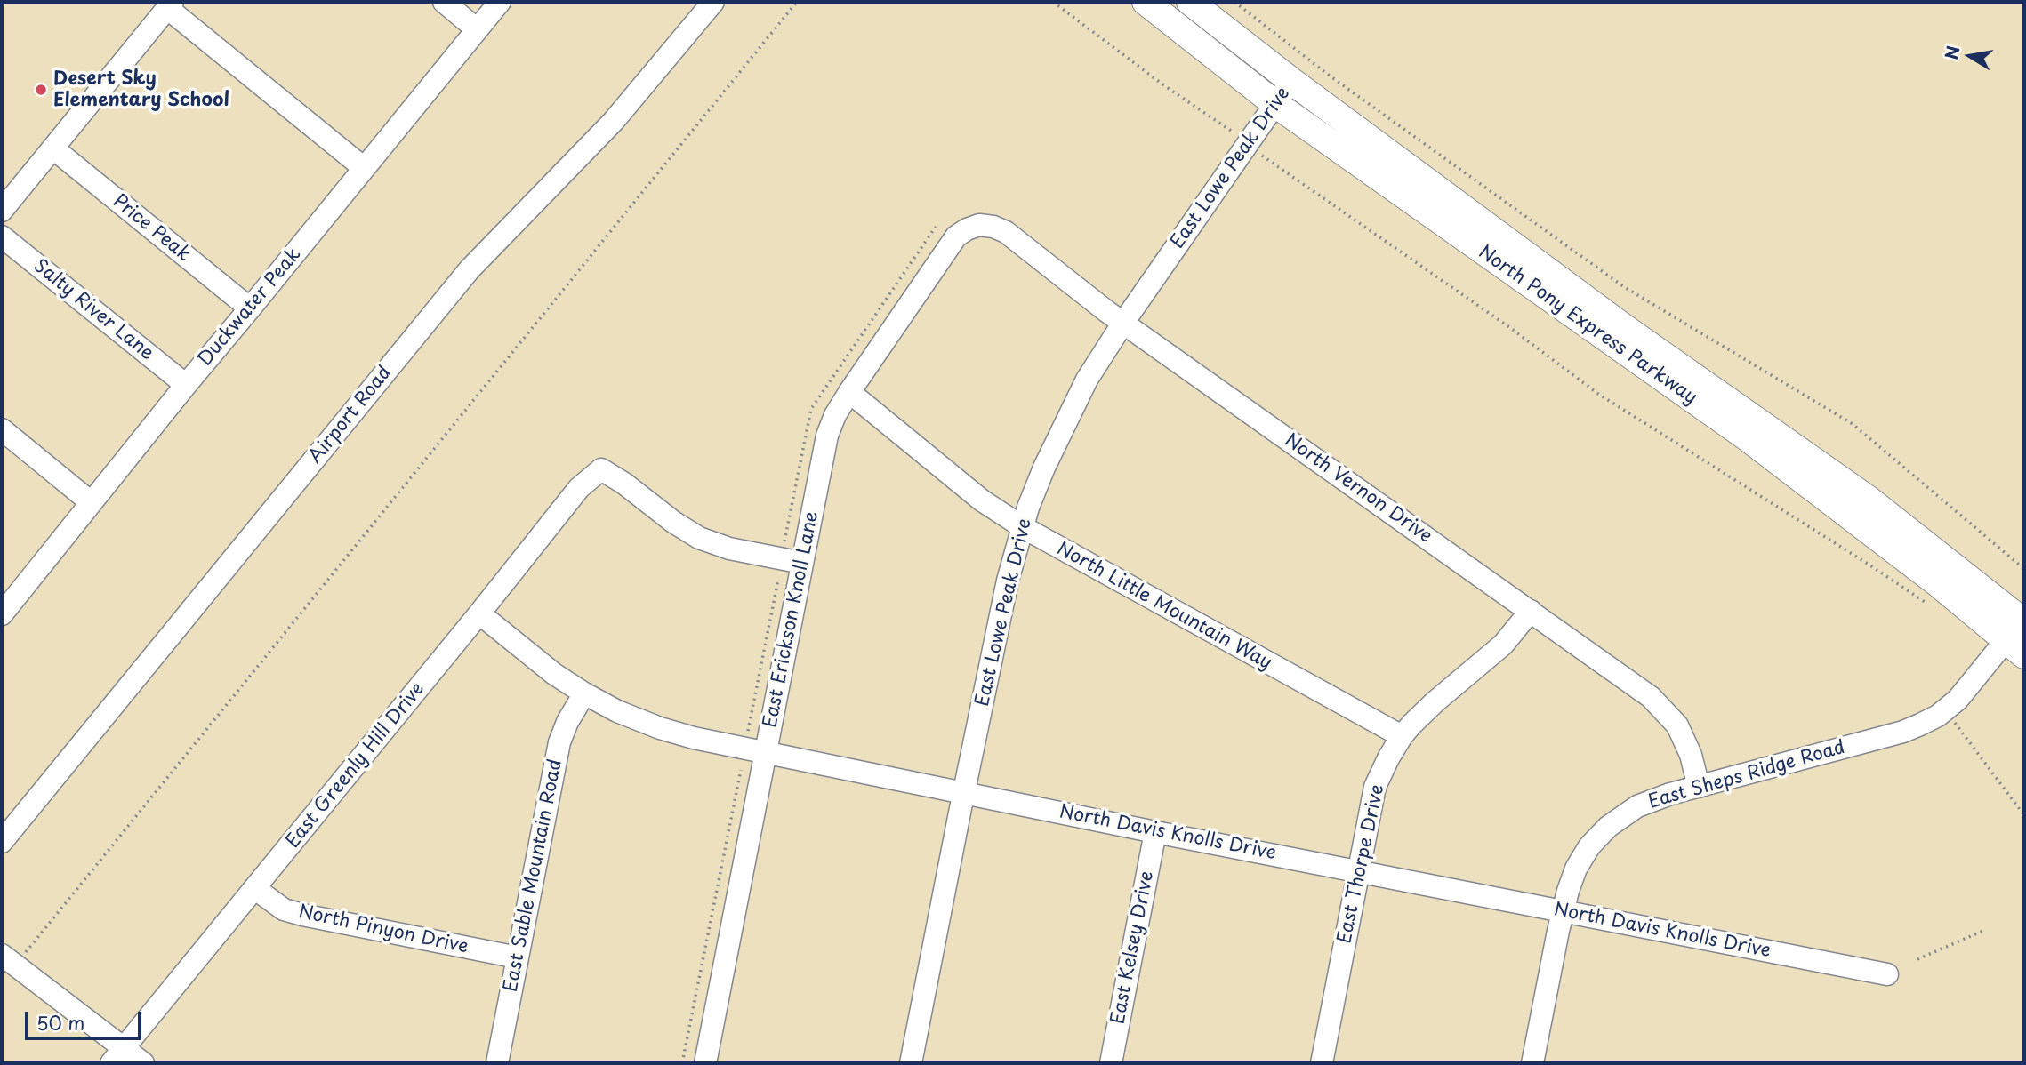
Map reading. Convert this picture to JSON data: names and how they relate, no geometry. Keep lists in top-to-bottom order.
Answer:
{
  "streets": {
    "main road": ["North Pony Express Parkway"],
    "street": [
      "East Lowe Peak Drive",
      "Price Peak",
      "Duckwater Peak",
      "Salty River Lane",
      "Airport Road",
      "North Vernon Drive",
      "North Little Mountain Way",
      "East Erickson Knoll Lane",
      "East Greenly Hill Drive",
      "East Sheps Ridge Road",
      "North Davis Knolls Drive",
      "East Thorpe Drive",
      "East Sable Mountain Road",
      "North Pinyon Drive",
      "East Kelsey Drive"
    ]
  },
  "crossings": [
    ["East Lowe Peak Drive", "North Pony Express Parkway"],
    ["East Lowe Peak Drive", "North Vernon Drive"],
    ["East Lowe Peak Drive", "North Little Mountain Way"],
    ["East Lowe Peak Drive", "North Davis Knolls Drive"],
    ["Price Peak", "Duckwater Peak"],
    ["Duckwater Peak", "Salty River Lane"],
    ["North Pony Express Parkway", "East Sheps Ridge Road"],
    ["North Vernon Drive", "East Erickson Knoll Lane"],
    ["North Vernon Drive", "East Sheps Ridge Road"],
    ["North Vernon Drive", "East Thorpe Drive"],
    ["North Little Mountain Way", "East Erickson Knoll Lane"],
    ["North Little Mountain Way", "East Thorpe Drive"],
    ["East Erickson Knoll Lane", "East Greenly Hill Drive"],
    ["East Erickson Knoll Lane", "North Davis Knolls Drive"],
    ["East Greenly Hill Drive", "North Davis Knolls Drive"],
    ["East Greenly Hill Drive", "North Pinyon Drive"],
    ["East Sheps Ridge Road", "North Davis Knolls Drive"],
    ["North Davis Knolls Drive", "East Thorpe Drive"],
    ["North Davis Knolls Drive", "East Sable Mountain Road"],
    ["North Davis Knolls Drive", "East Kelsey Drive"],
    ["East Sable Mountain Road", "North Pinyon Drive"]
  ],
  "places": ["Desert Sky Elementary School"],
  "scale_bar": "50 m",
  "north": "left"
}
